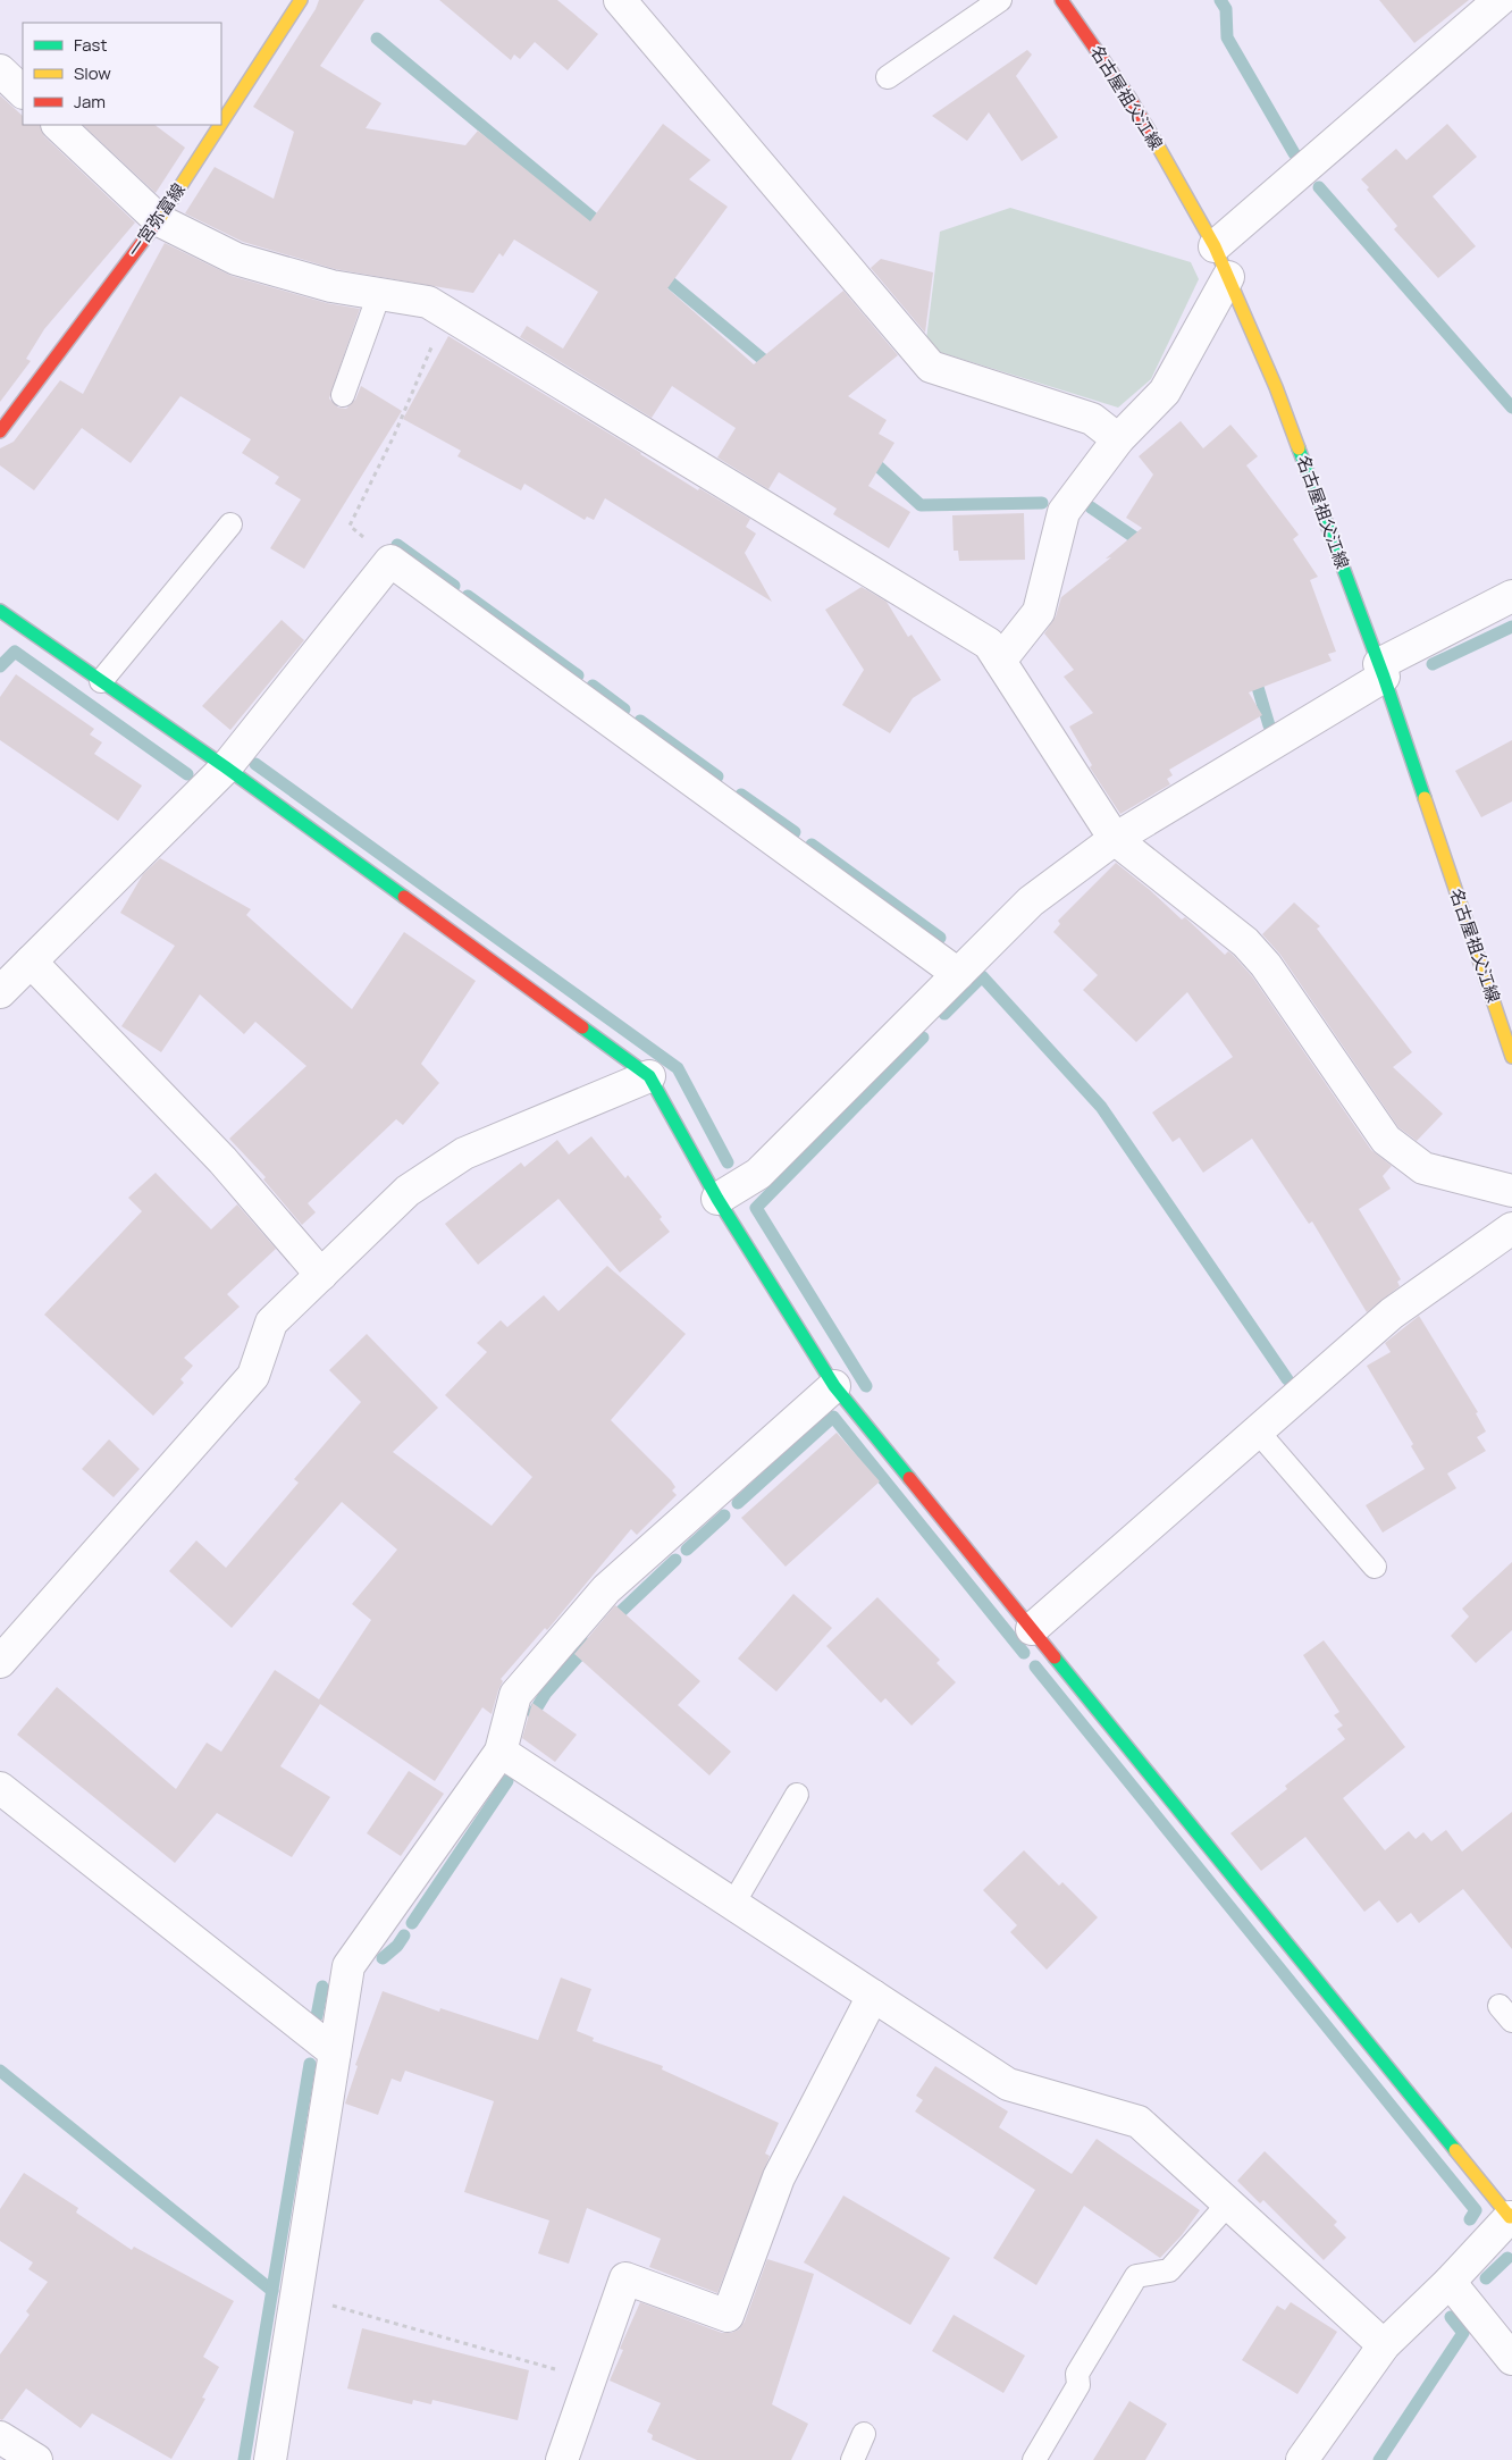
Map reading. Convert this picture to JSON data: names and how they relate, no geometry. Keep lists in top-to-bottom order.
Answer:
{
  "streets": {
    "street": ["名古屋祖父江線", "一宮弥富線"]
  },
  "legend": ["Fast", "Slow", "Jam"]
}
